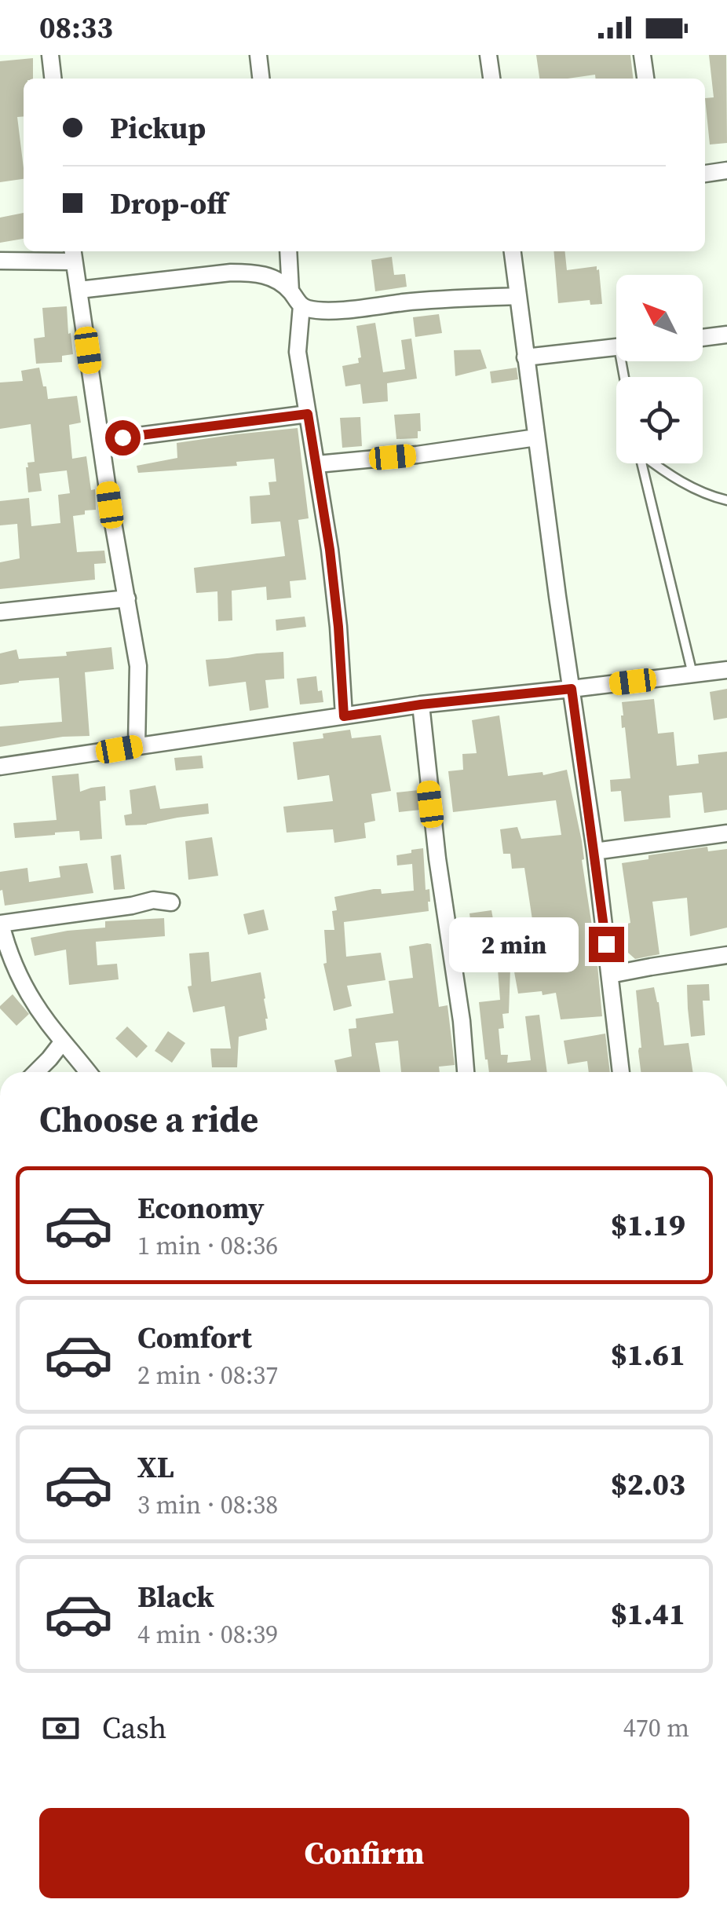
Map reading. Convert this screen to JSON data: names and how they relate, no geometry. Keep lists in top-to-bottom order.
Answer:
{
  "north": "top left",
  "page": {
    "status": "08:33",
    "banner": ["Pickup", "Drop-off"],
    "bubble": "2 min",
    "heading": "Choose a ride",
    "list": [
      {
        "name": "Economy",
        "note": "1 min · 08:36",
        "value": "$1.19"
      },
      {
        "name": "Comfort",
        "note": "2 min · 08:37",
        "value": "$1.61"
      },
      {
        "name": "XL",
        "note": "3 min · 08:38",
        "value": "$2.03"
      },
      {
        "name": "Black",
        "note": "4 min · 08:39",
        "value": "$1.41"
      }
    ],
    "pay": ["Cash", "470 m"],
    "buttons": "Confirm"
  }
}
